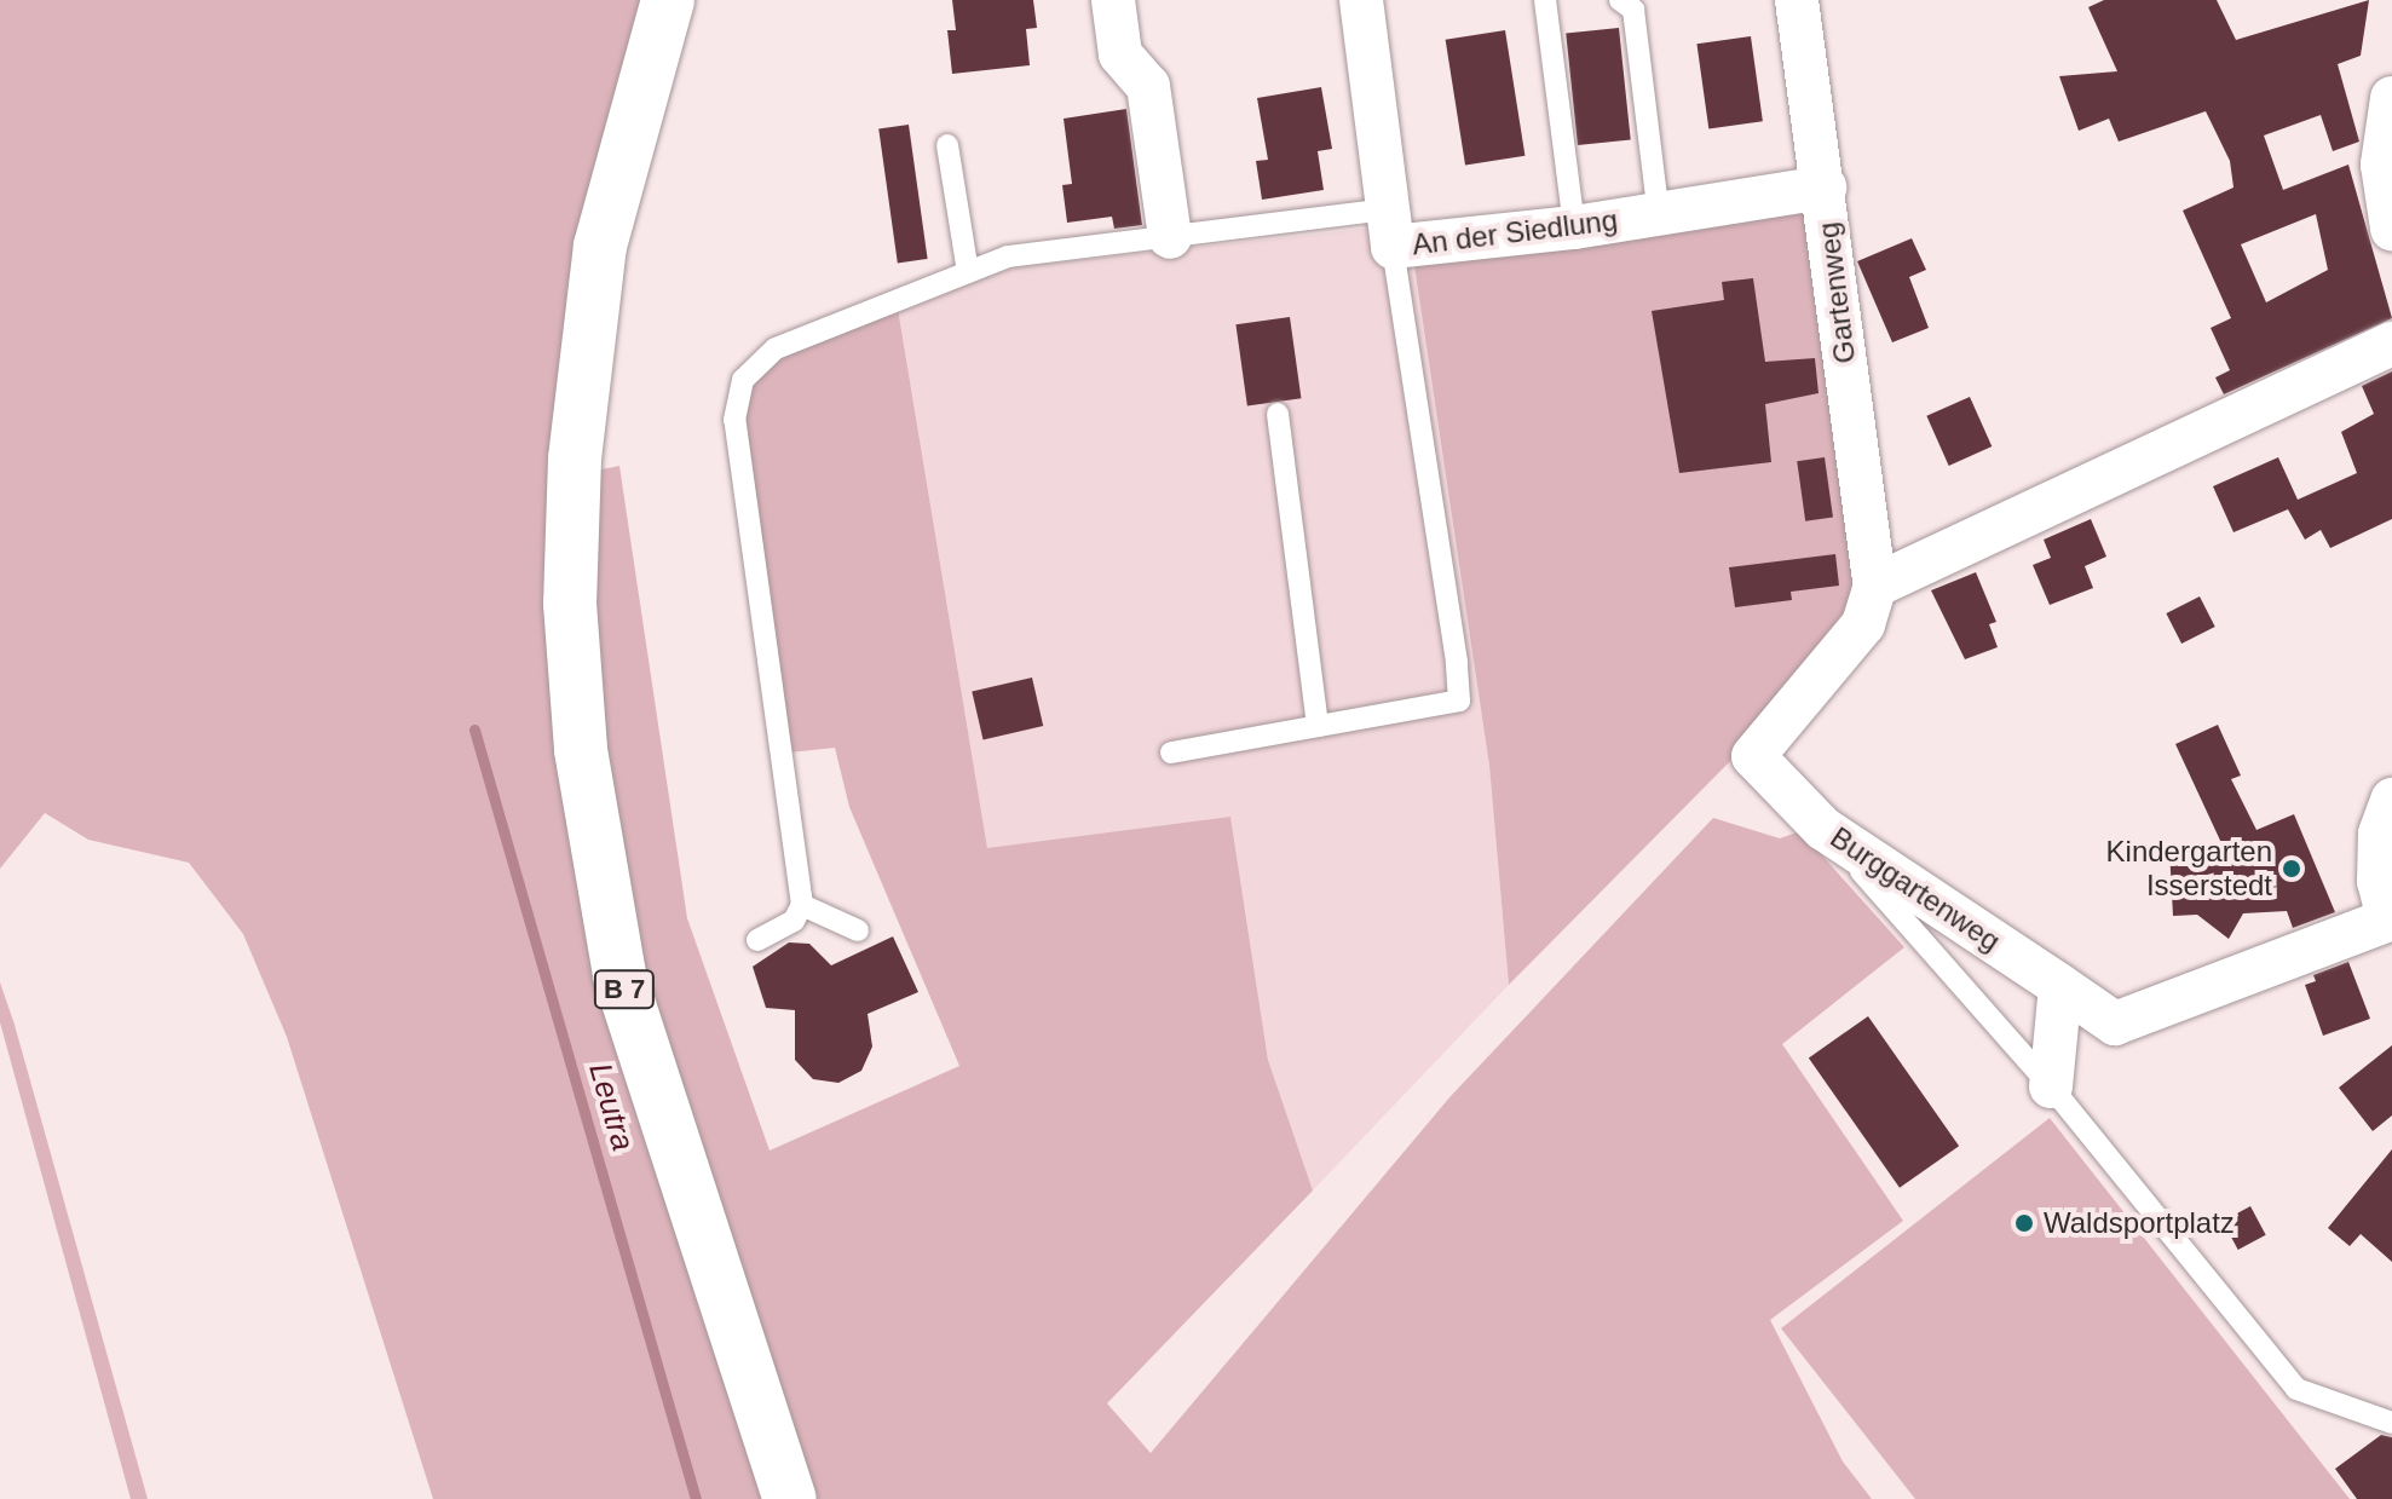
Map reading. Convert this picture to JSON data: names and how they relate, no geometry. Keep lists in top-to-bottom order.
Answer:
{
  "streets": {
    "main road": ["B 7"],
    "street": ["An der Siedlung", "Gartenweg", "Burggartenweg"]
  },
  "crossings": [
    ["An der Siedlung", "Gartenweg"],
    ["Gartenweg", "Burggartenweg"]
  ],
  "water": ["Leutra"],
  "places": ["Kindergarten Isserstedt", "Waldsportplatz"]
}
